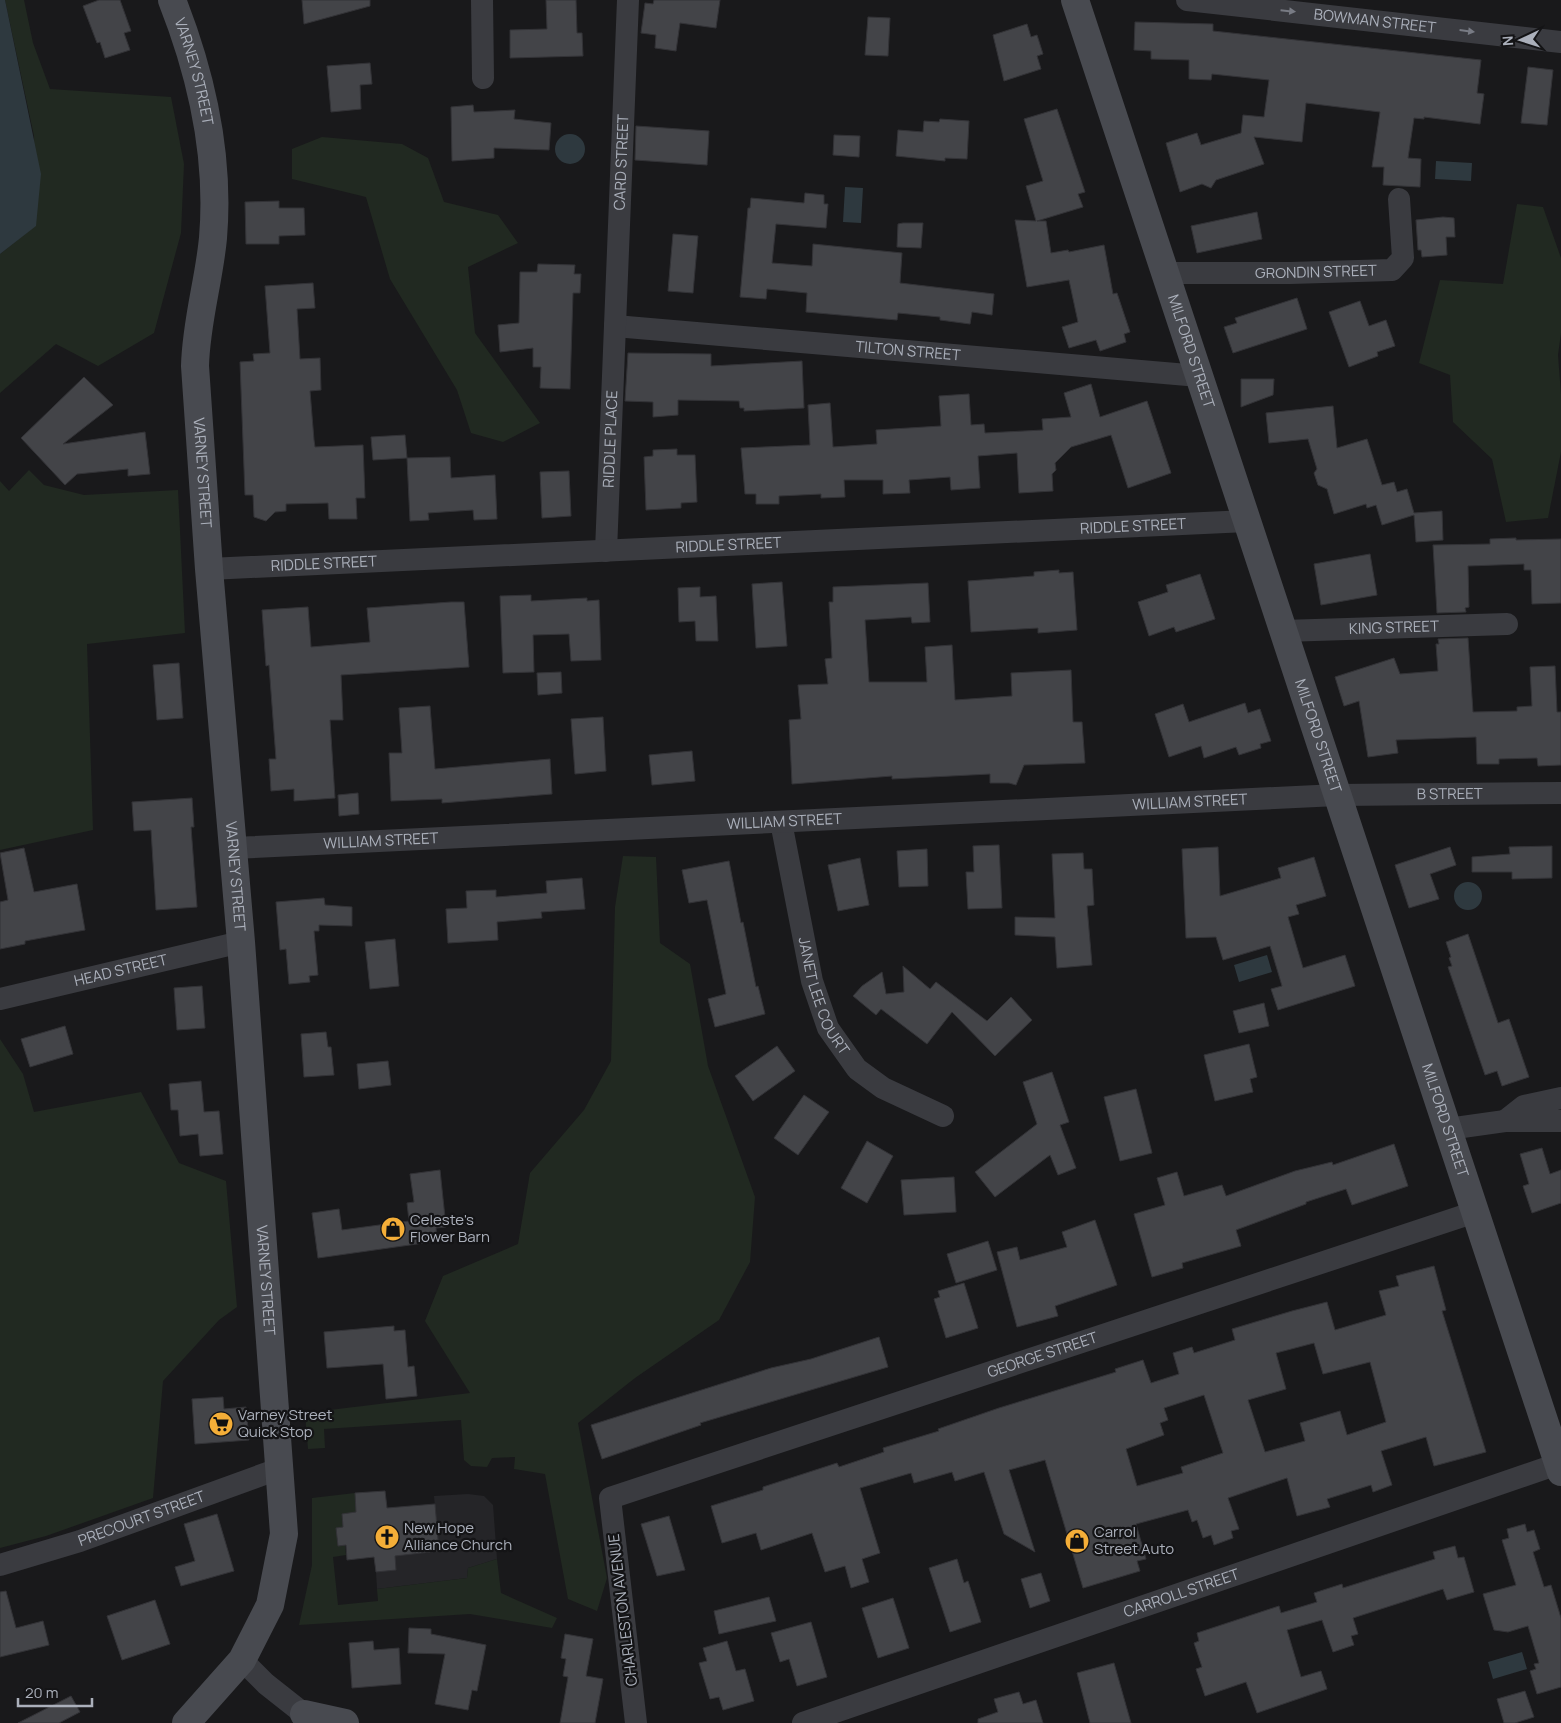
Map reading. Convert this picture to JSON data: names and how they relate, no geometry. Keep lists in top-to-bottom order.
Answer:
{
  "streets": {
    "main road": ["VARNEY STREET", "MILFORD STREET"],
    "street": [
      "BOWMAN STREET",
      "CARD STREET",
      "GRONDIN STREET",
      "TILTON STREET",
      "RIDDLE PLACE",
      "RIDDLE STREET",
      "KING STREET",
      "B STREET",
      "WILLIAM STREET",
      "HEAD STREET",
      "JANET LEE COURT",
      "GEORGE STREET",
      "PRECOURT STREET",
      "CARROLL STREET",
      "CHARLESTON AVENUE"
    ]
  },
  "crossings": [
    ["VARNEY STREET", "RIDDLE STREET"],
    ["VARNEY STREET", "WILLIAM STREET"],
    ["VARNEY STREET", "HEAD STREET"],
    ["VARNEY STREET", "PRECOURT STREET"],
    ["CARD STREET", "TILTON STREET"],
    ["CARD STREET", "RIDDLE PLACE"],
    ["GRONDIN STREET", "MILFORD STREET"],
    ["MILFORD STREET", "TILTON STREET"],
    ["MILFORD STREET", "RIDDLE STREET"],
    ["MILFORD STREET", "KING STREET"],
    ["MILFORD STREET", "B STREET"],
    ["MILFORD STREET", "WILLIAM STREET"],
    ["MILFORD STREET", "GEORGE STREET"],
    ["MILFORD STREET", "CARROLL STREET"],
    ["TILTON STREET", "RIDDLE PLACE"],
    ["RIDDLE PLACE", "RIDDLE STREET"],
    ["B STREET", "WILLIAM STREET"],
    ["WILLIAM STREET", "JANET LEE COURT"],
    ["GEORGE STREET", "CHARLESTON AVENUE"]
  ],
  "one_way": ["BOWMAN STREET"],
  "places": {
    "shop": ["Celeste's Flower Barn", "Carrol Street Auto"],
    "supermarket": ["Varney Street Quick Stop"],
    "church": ["New Hope Alliance Church"]
  },
  "scale_bar": "20 m",
  "north": "left"
}
